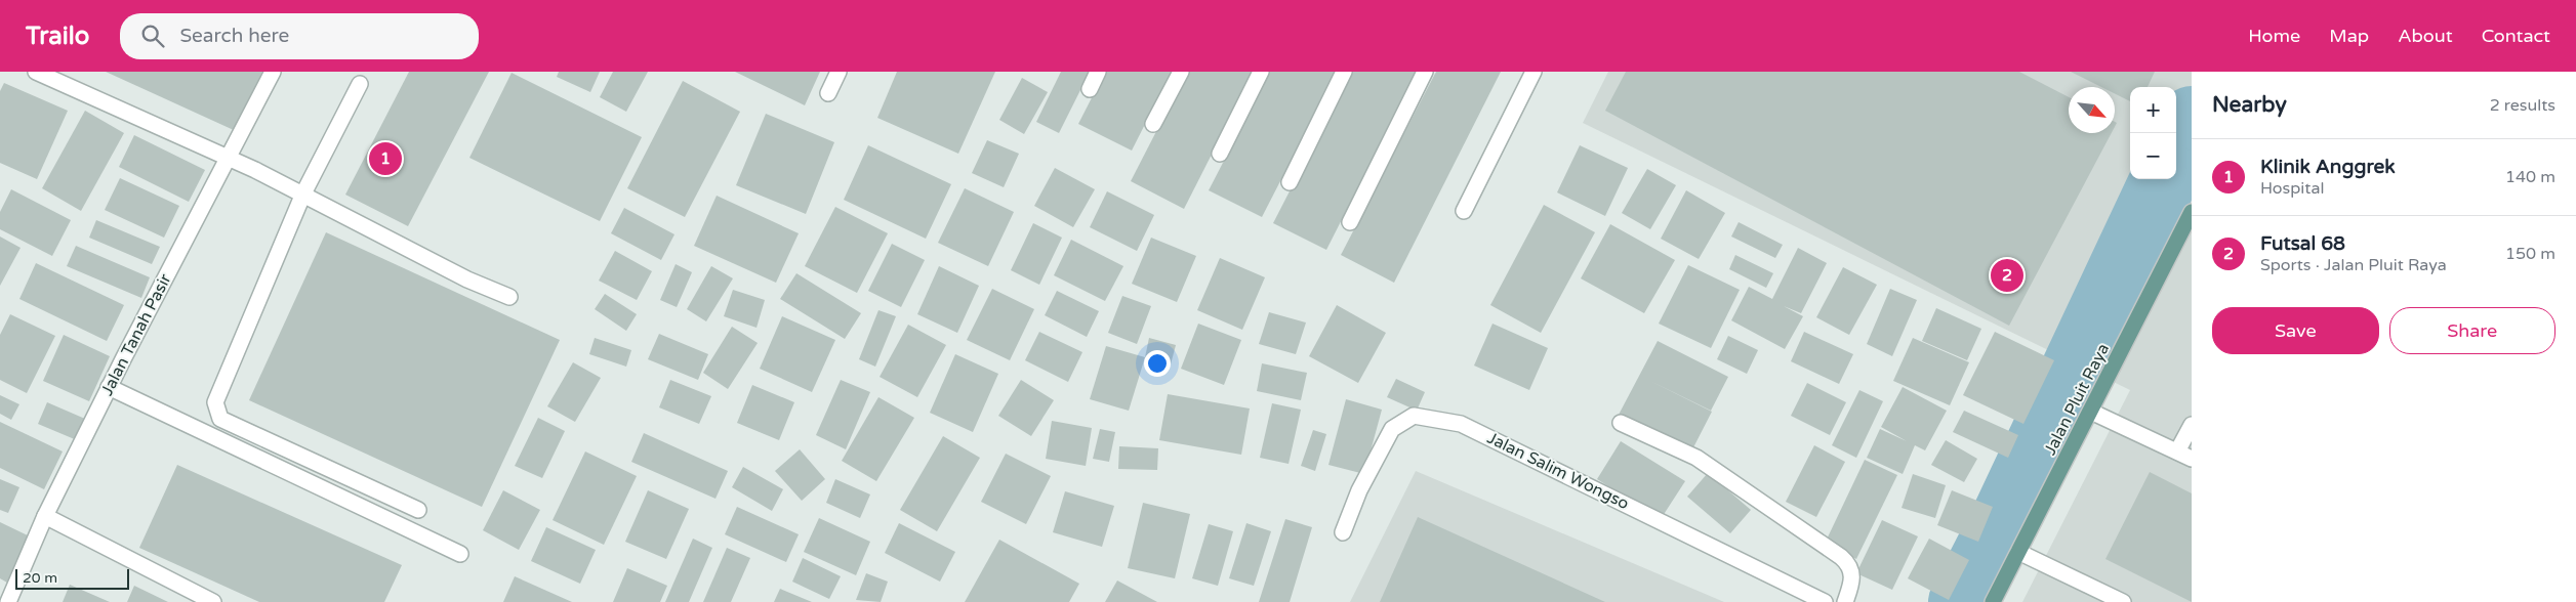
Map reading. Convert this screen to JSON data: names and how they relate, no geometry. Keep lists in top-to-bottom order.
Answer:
{
  "streets": {
    "main road": ["Jalan Pluit Raya"],
    "street": ["Jalan Tanah Pasir", "Jalan Salim Wongso"]
  },
  "scale_bar": "20 m",
  "north": "bottom right",
  "page": {
    "header": "Trailo",
    "search": "Search here",
    "nav": [
      "Home",
      "Map",
      "About",
      "Contact"
    ],
    "heading": ["Nearby", "2 results"],
    "map_buttons": ["+", "−"],
    "list": [
      {
        "mark": "1",
        "name": "Klinik Anggrek",
        "note": "Hospital",
        "value": "140 m"
      },
      {
        "mark": "2",
        "name": "Futsal 68",
        "note": "Sports · Jalan Pluit Raya",
        "value": "150 m"
      }
    ],
    "pins": ["1", "2"],
    "buttons": ["Save", "Share"],
    "scale": "20 m"
  }
}
